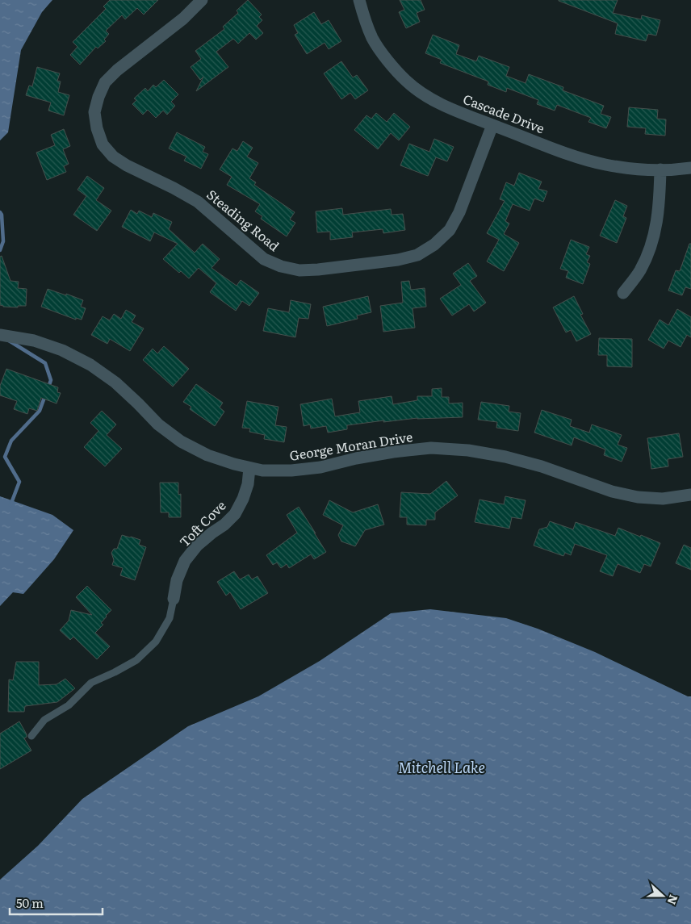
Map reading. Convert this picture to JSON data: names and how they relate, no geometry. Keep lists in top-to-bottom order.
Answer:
{
  "streets": {
    "street": [
      "Cascade Drive",
      "Steading Road",
      "George Moran Drive",
      "Toft Cove"
    ]
  },
  "crossings": [
    ["Cascade Drive", "Steading Road"],
    ["George Moran Drive", "Toft Cove"]
  ],
  "water": ["Mitchell Lake"],
  "scale_bar": "50 m",
  "north": "right"
}
